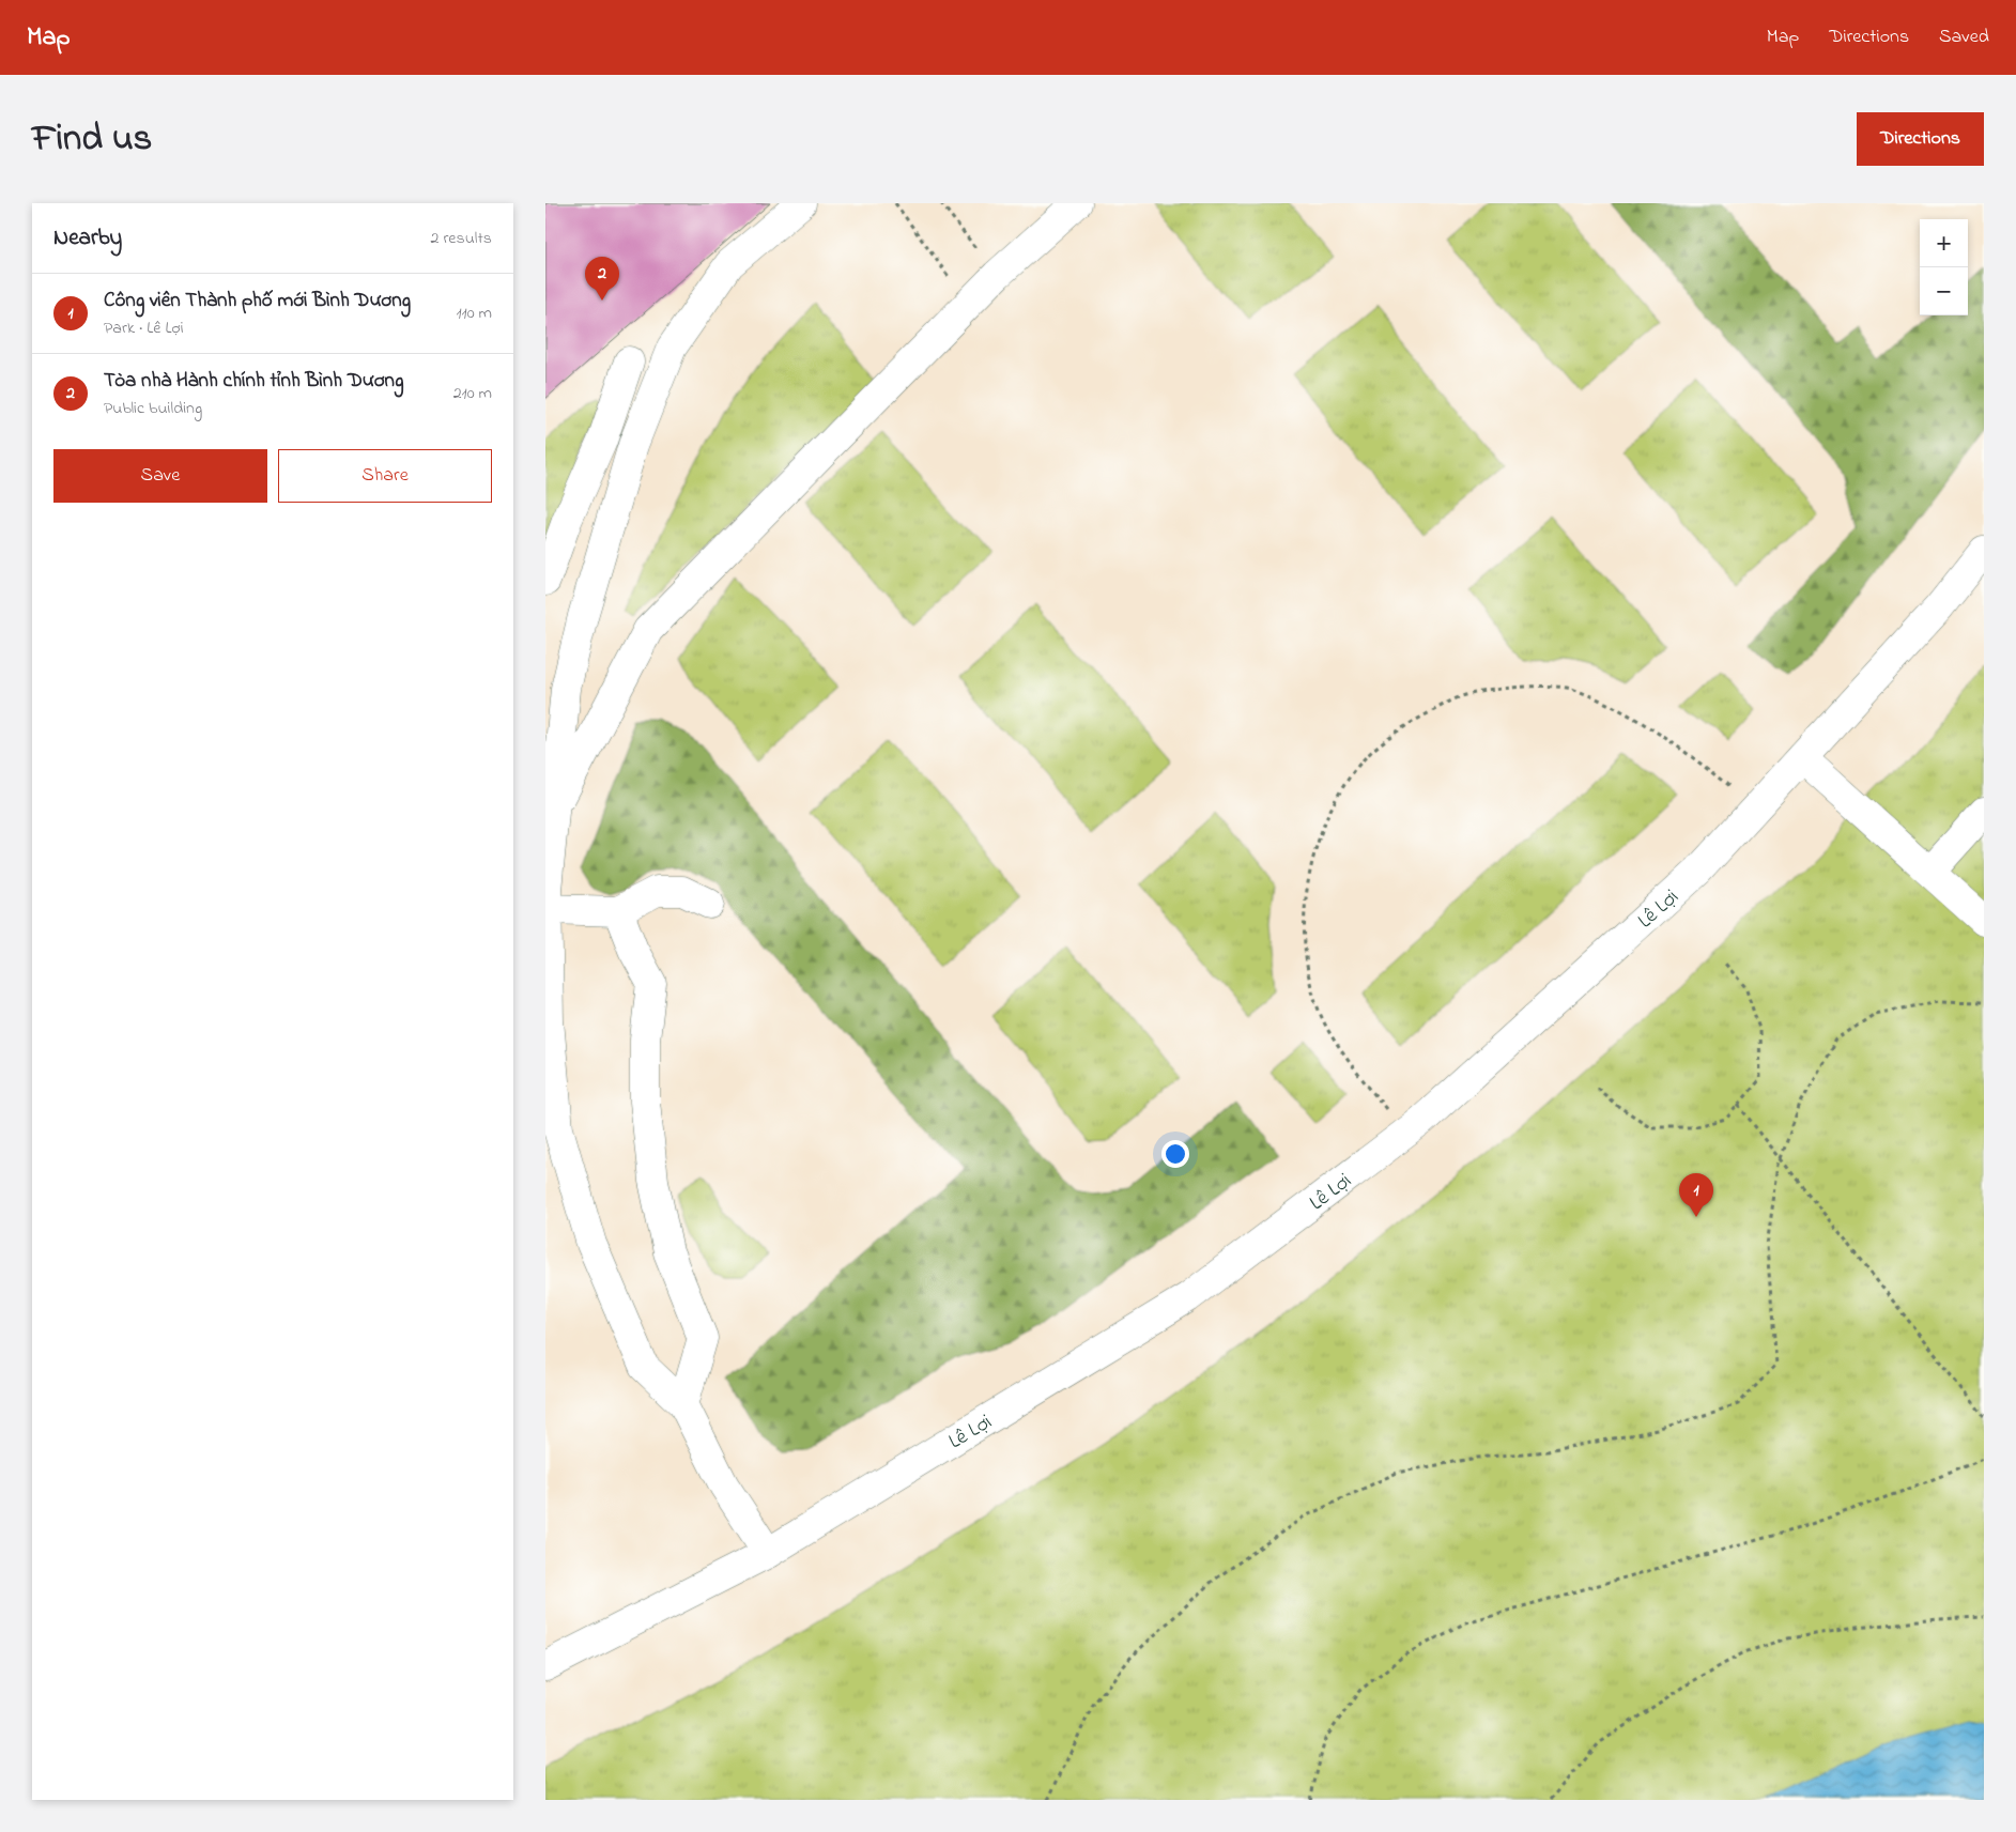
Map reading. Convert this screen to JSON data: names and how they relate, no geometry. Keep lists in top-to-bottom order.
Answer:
{
  "streets": {
    "main road": ["Lê Lợi"]
  },
  "page": {
    "header": "Map",
    "nav": ["Map", "Directions", "Saved"],
    "title": "Find us",
    "buttons": [
      "Directions",
      ["Save", "Share"]
    ],
    "heading": ["Nearby", "2 results"],
    "map_buttons": ["+", "−"],
    "pins": ["2", "1"],
    "list": [
      {
        "mark": "1",
        "name": "Công viên Thành phố mới Bình Dương",
        "note": "Park · Lê Lợi",
        "value": "110 m"
      },
      {
        "mark": "2",
        "name": "Tòa nhà Hành chính tỉnh Bình Dương",
        "note": "Public building",
        "value": "210 m"
      }
    ]
  }
}
